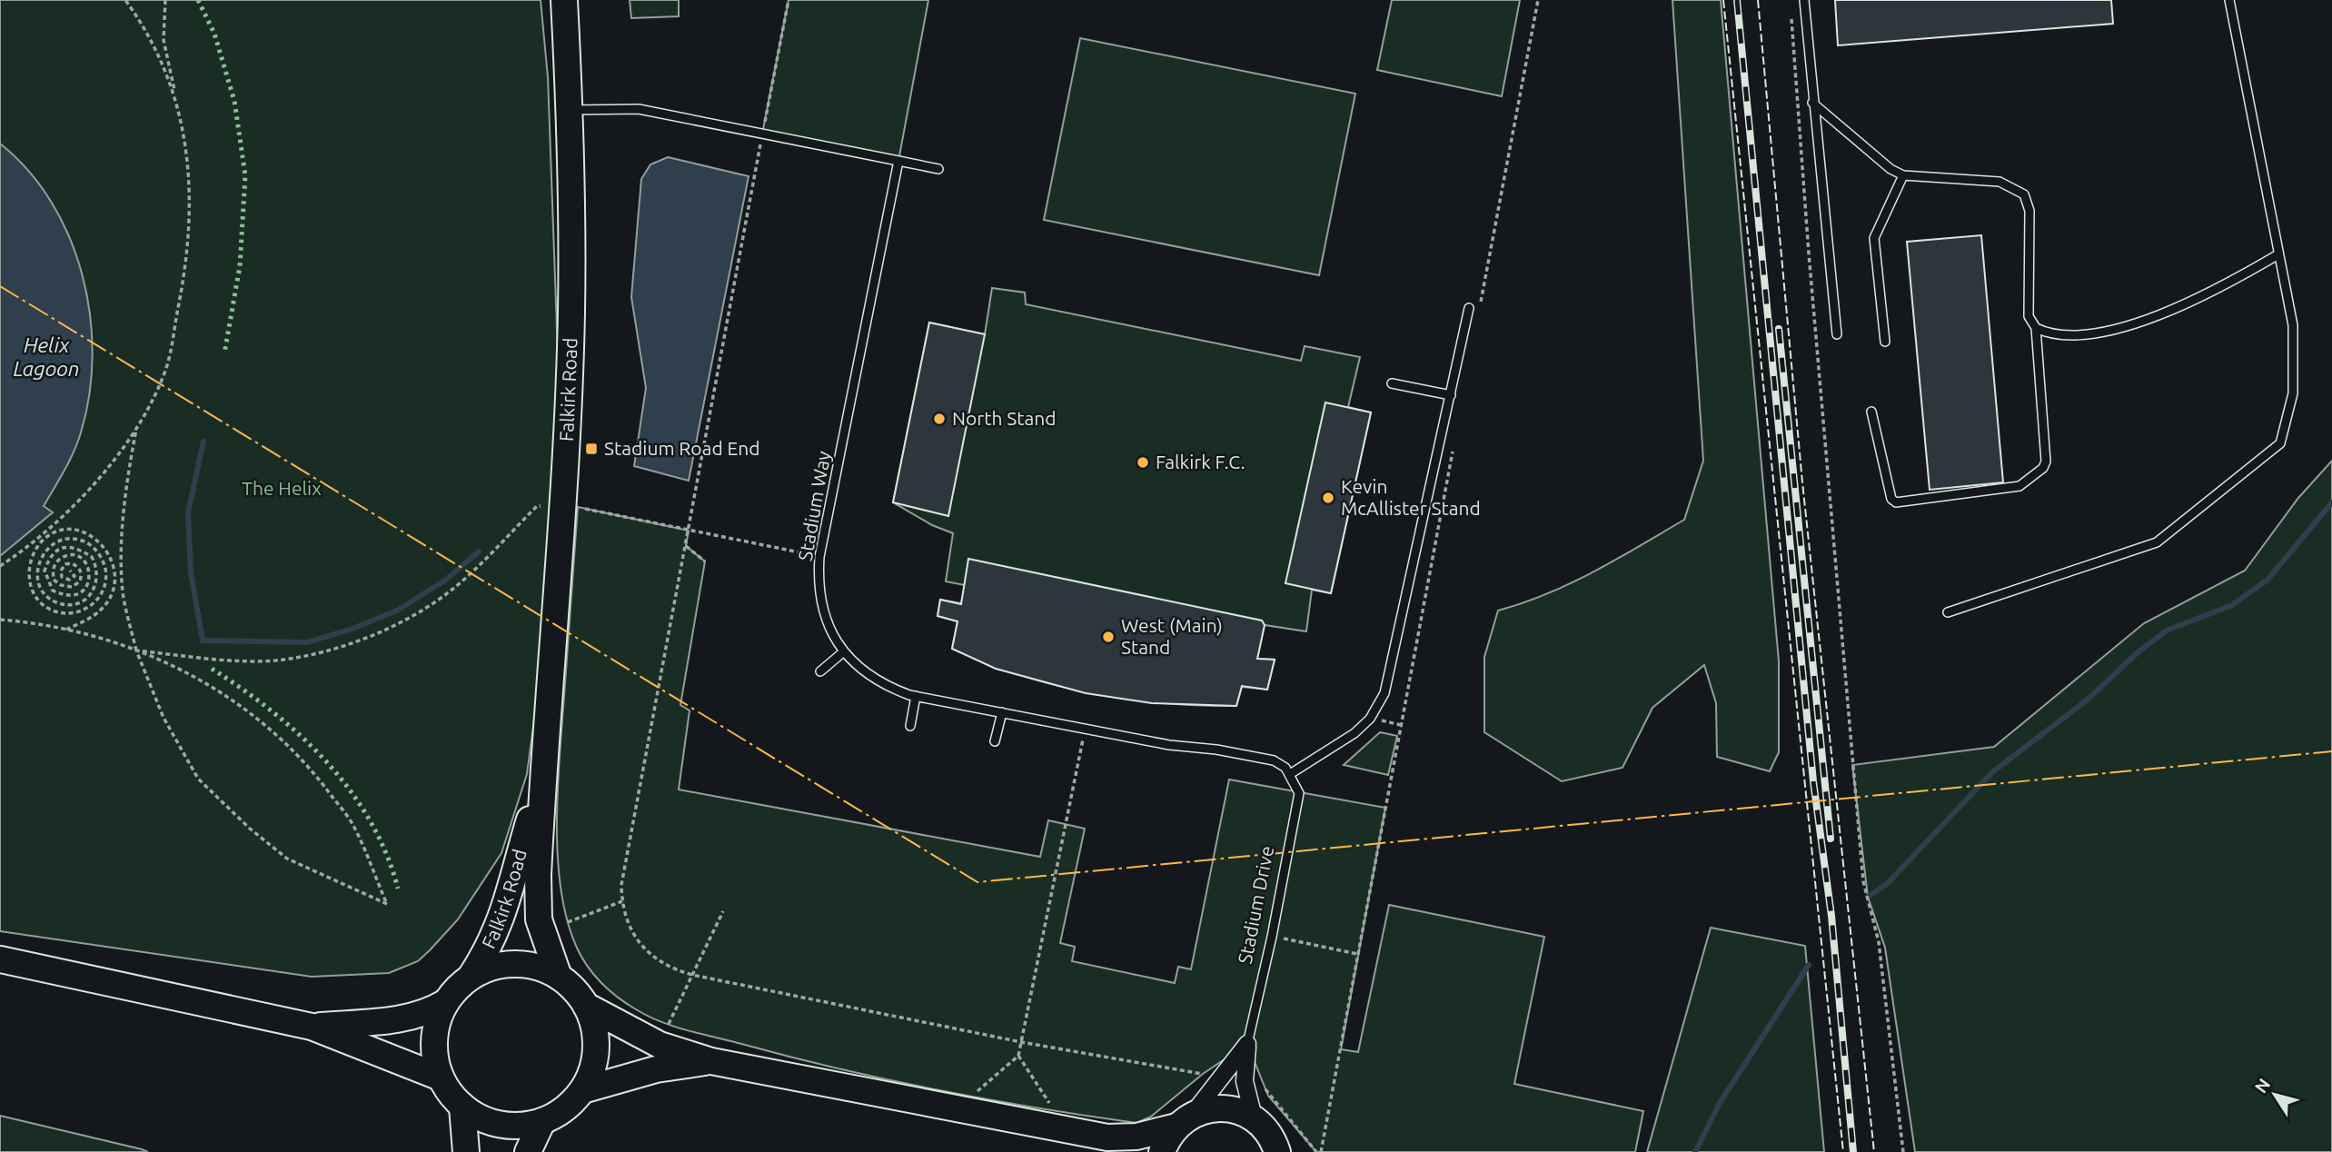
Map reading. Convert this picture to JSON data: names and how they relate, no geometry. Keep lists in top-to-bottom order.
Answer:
{
  "streets": {
    "main road": ["Falkirk Road"],
    "street": ["Stadium Drive"],
    "lane": ["Stadium Way"]
  },
  "crossings": [
    ["Stadium Way", "Stadium Drive"]
  ],
  "water": ["Helix Lagoon"],
  "parks": ["The Helix"],
  "places": {
    "other": [
      "North Stand",
      "Falkirk F.C.",
      "Kevin McAllister Stand",
      "West (Main) Stand"
    ],
    "transit": ["Stadium Road End"]
  },
  "north": "top left"
}
